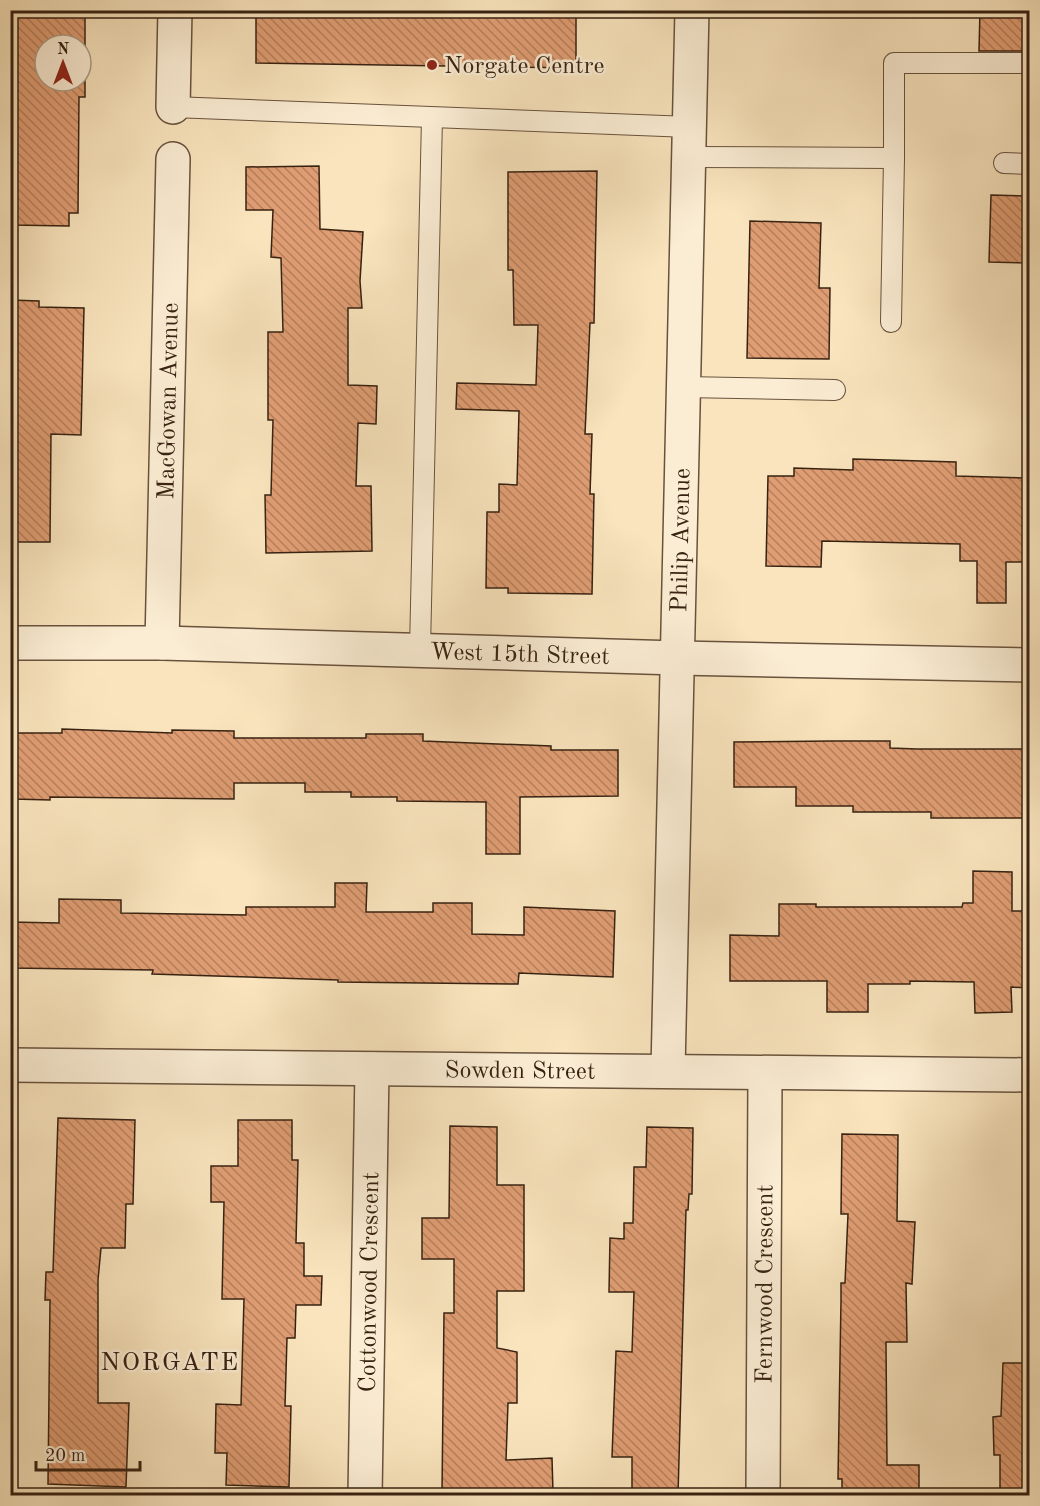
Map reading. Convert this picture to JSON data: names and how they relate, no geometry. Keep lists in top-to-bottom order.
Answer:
{
  "streets": {
    "street": [
      "MacGowan Avenue",
      "Philip Avenue",
      "West 15th Street",
      "Sowden Street",
      "Cottonwood Crescent",
      "Fernwood Crescent"
    ]
  },
  "crossings": [
    ["MacGowan Avenue", "West 15th Street"],
    ["Philip Avenue", "West 15th Street"],
    ["Philip Avenue", "Sowden Street"],
    ["Sowden Street", "Cottonwood Crescent"],
    ["Sowden Street", "Fernwood Crescent"]
  ],
  "districts": ["NORGATE"],
  "places": ["Norgate Centre"],
  "scale_bar": "20 m",
  "north": "top"
}
